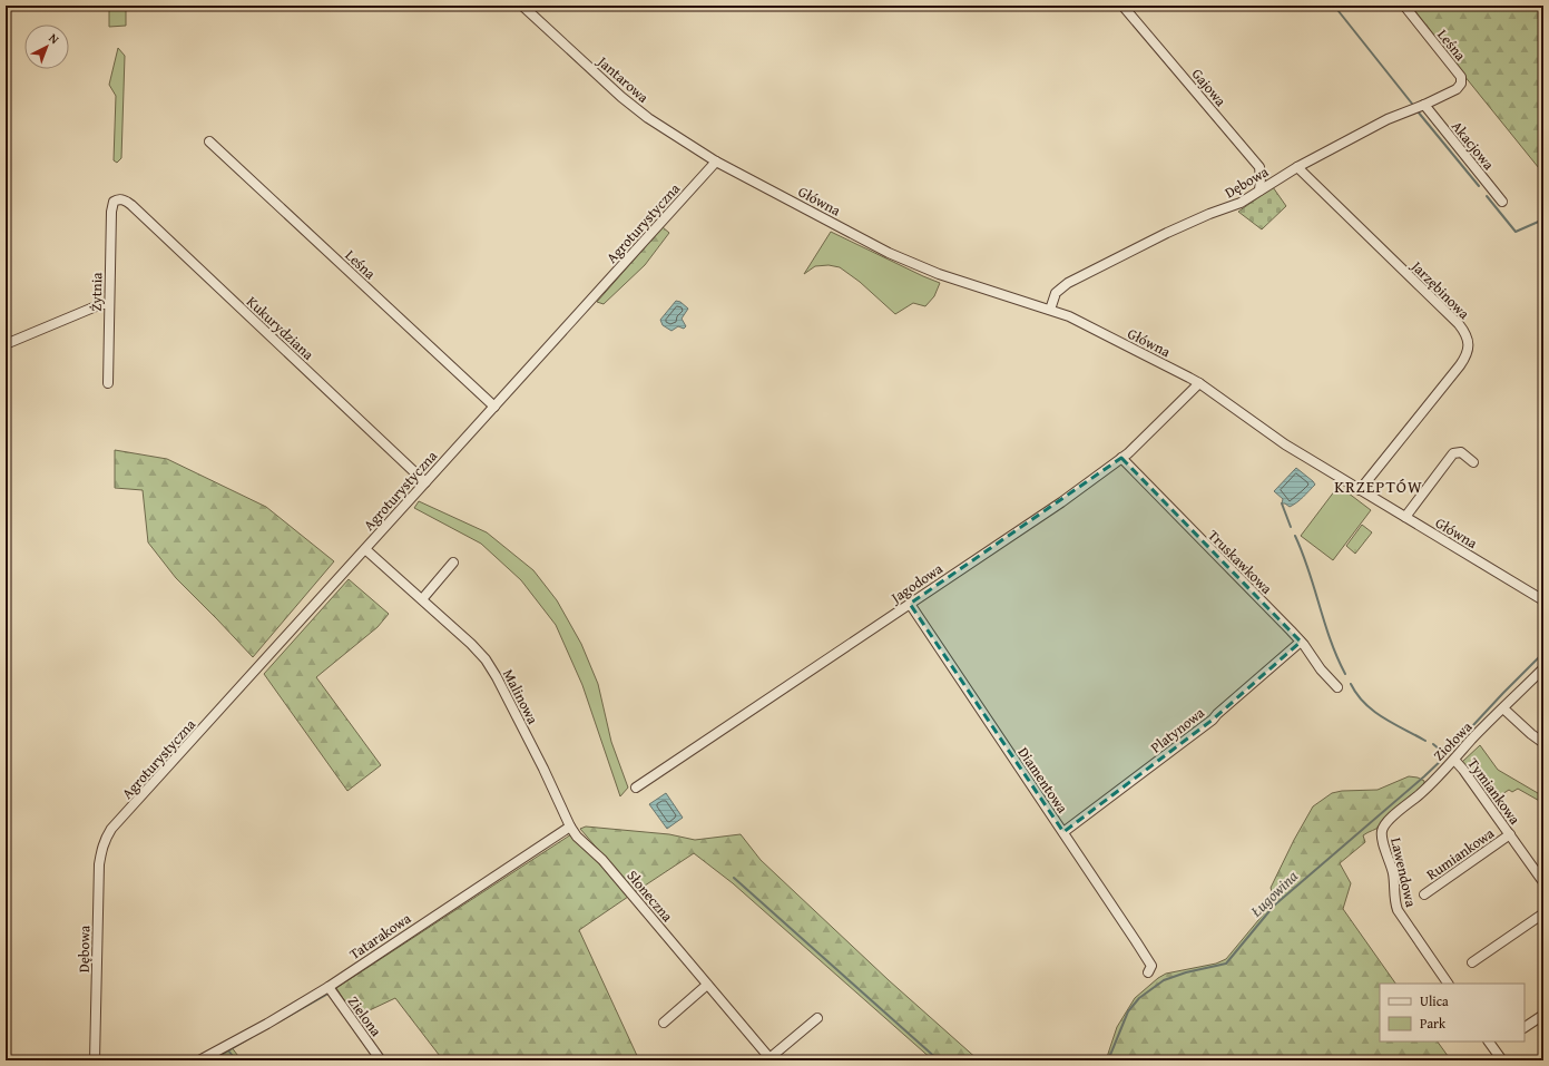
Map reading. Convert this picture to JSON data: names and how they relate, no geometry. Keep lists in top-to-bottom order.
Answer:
{
  "streets": {
    "street": [
      "Leśna",
      "Jantarowa",
      "Gajowa",
      "Akacjowa",
      "Dębowa",
      "Główna",
      "Agroturystyczna",
      "Jarzębinowa",
      "Żytnia",
      "Kukurydziana",
      "Truskawkowa",
      "Jagodowa",
      "Malinowa",
      "Platynowa",
      "Ziołowa",
      "Diamentowa",
      "Tymiankowa",
      "Rumiankowa",
      "Lawendowa",
      "Słoneczna",
      "Tatarakowa",
      "Zielona"
    ]
  },
  "crossings": [
    ["Leśna", "Dębowa"],
    ["Leśna", "Agroturystyczna"],
    ["Jantarowa", "Główna"],
    ["Jantarowa", "Agroturystyczna"],
    ["Gajowa", "Dębowa"],
    ["Akacjowa", "Dębowa"],
    ["Dębowa", "Główna"],
    ["Dębowa", "Agroturystyczna"],
    ["Dębowa", "Jarzębinowa"],
    ["Główna", "Agroturystyczna"],
    ["Główna", "Jarzębinowa"],
    ["Główna", "Jagodowa"],
    ["Agroturystyczna", "Kukurydziana"],
    ["Agroturystyczna", "Malinowa"],
    ["Żytnia", "Kukurydziana"],
    ["Truskawkowa", "Jagodowa"],
    ["Truskawkowa", "Platynowa"],
    ["Jagodowa", "Diamentowa"],
    ["Malinowa", "Słoneczna"],
    ["Malinowa", "Tatarakowa"],
    ["Platynowa", "Diamentowa"],
    ["Ziołowa", "Tymiankowa"],
    ["Ziołowa", "Lawendowa"],
    ["Tymiankowa", "Rumiankowa"],
    ["Słoneczna", "Tatarakowa"],
    ["Tatarakowa", "Zielona"]
  ],
  "districts": ["KRZEPTÓW"],
  "water": ["Ługowina"],
  "legend": ["Ulica", "Park"],
  "north": "top right"
}
